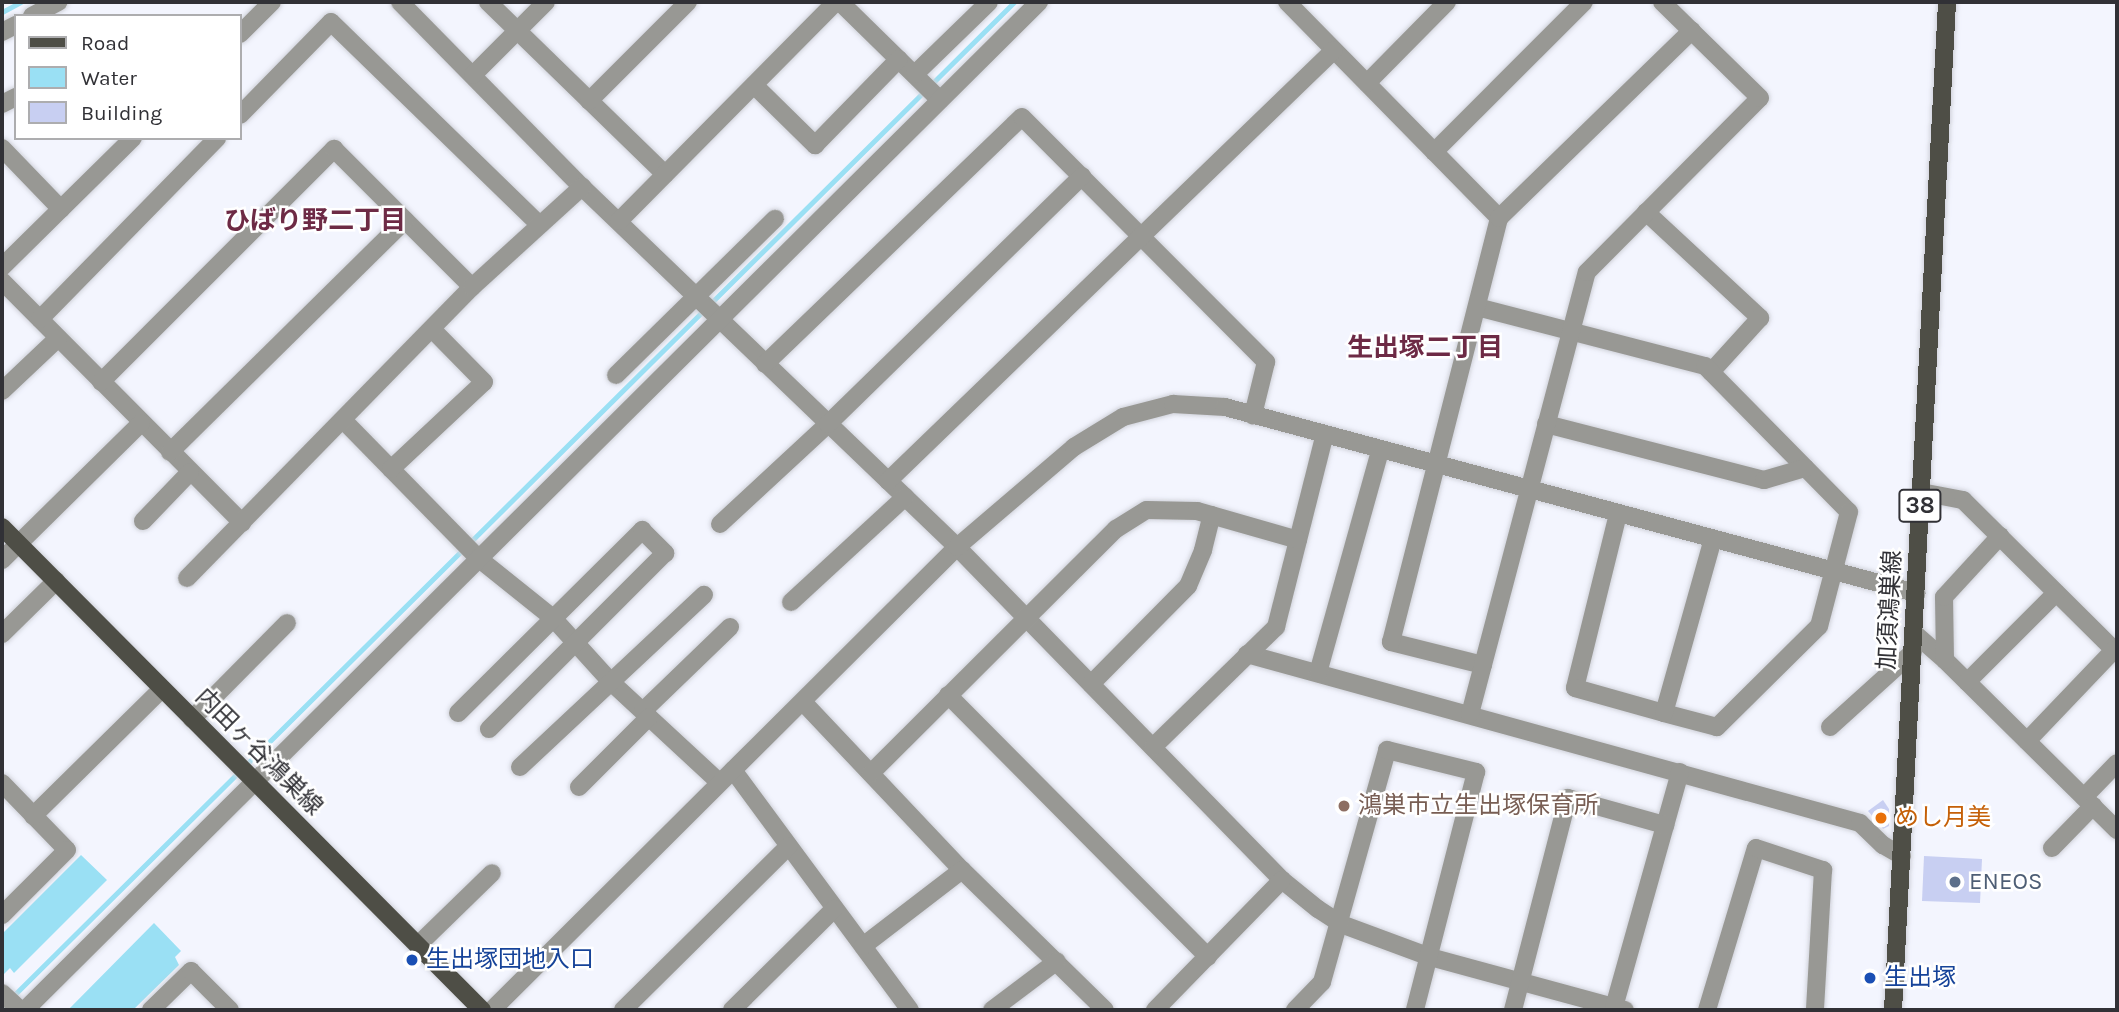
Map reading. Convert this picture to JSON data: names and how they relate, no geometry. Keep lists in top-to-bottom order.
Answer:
{
  "streets": {
    "main road": ["38", "加須鴻巣線", "内田ヶ谷鴻巣線"]
  },
  "districts": ["ひばり野二丁目", "生出塚二丁目"],
  "places": [
    "鴻巣市立生出塚保育所",
    "めし月美",
    "ENEOS",
    "生出塚団地入口",
    "生出塚"
  ],
  "legend": ["Road", "Water", "Building"]
}
